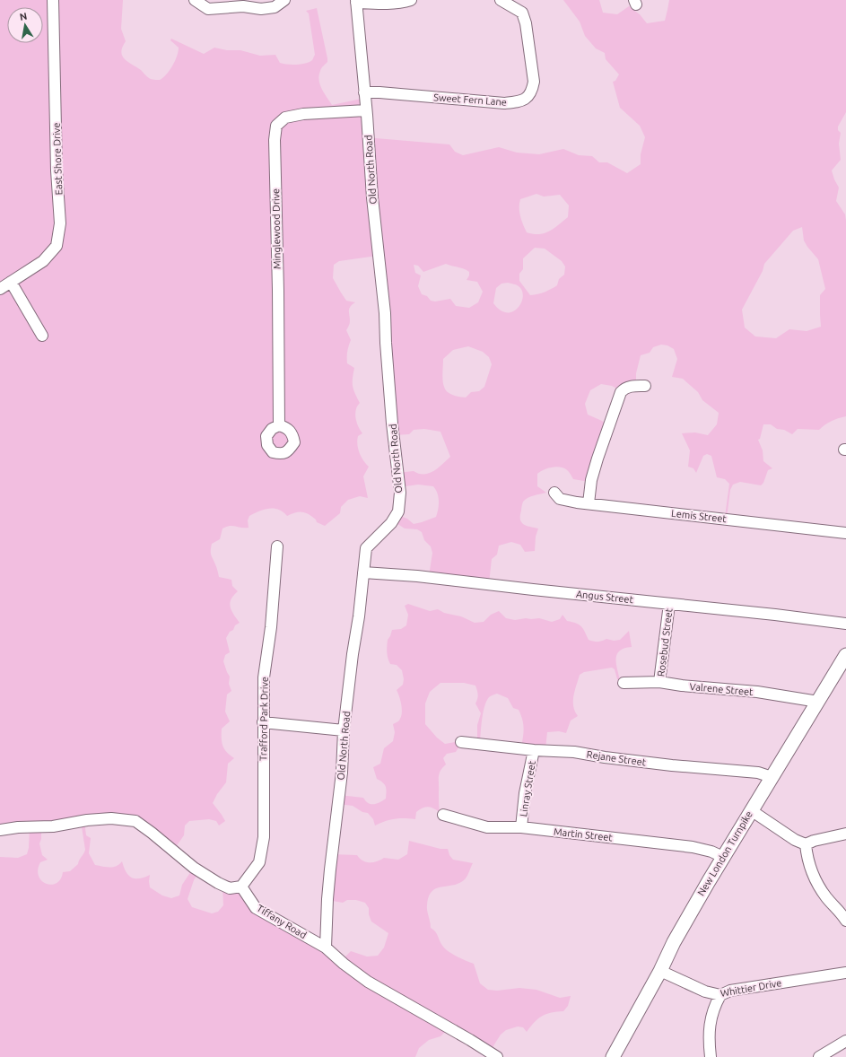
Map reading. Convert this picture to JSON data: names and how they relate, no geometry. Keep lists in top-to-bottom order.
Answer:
{
  "streets": {
    "main road": ["New London Turnpike"],
    "street": [
      "Sweet Fern Lane",
      "East Shore Drive",
      "Old North Road",
      "Minglewood Drive",
      "Lemis Street",
      "Angus Street",
      "Rosebud Street",
      "Valrene Street",
      "Trafford Park Drive",
      "Rejane Street",
      "Linray Street",
      "Martin Street",
      "Tiffany Road",
      "Whittier Drive"
    ]
  },
  "crossings": [
    ["Sweet Fern Lane", "Old North Road"],
    ["Old North Road", "Minglewood Drive"],
    ["Old North Road", "Angus Street"],
    ["Old North Road", "Tiffany Road"],
    ["Angus Street", "Rosebud Street"],
    ["Rosebud Street", "Valrene Street"],
    ["Valrene Street", "New London Turnpike"],
    ["Trafford Park Drive", "Tiffany Road"],
    ["Rejane Street", "Linray Street"],
    ["Rejane Street", "New London Turnpike"],
    ["Linray Street", "Martin Street"],
    ["Martin Street", "New London Turnpike"],
    ["New London Turnpike", "Whittier Drive"]
  ],
  "north": "top"
}
